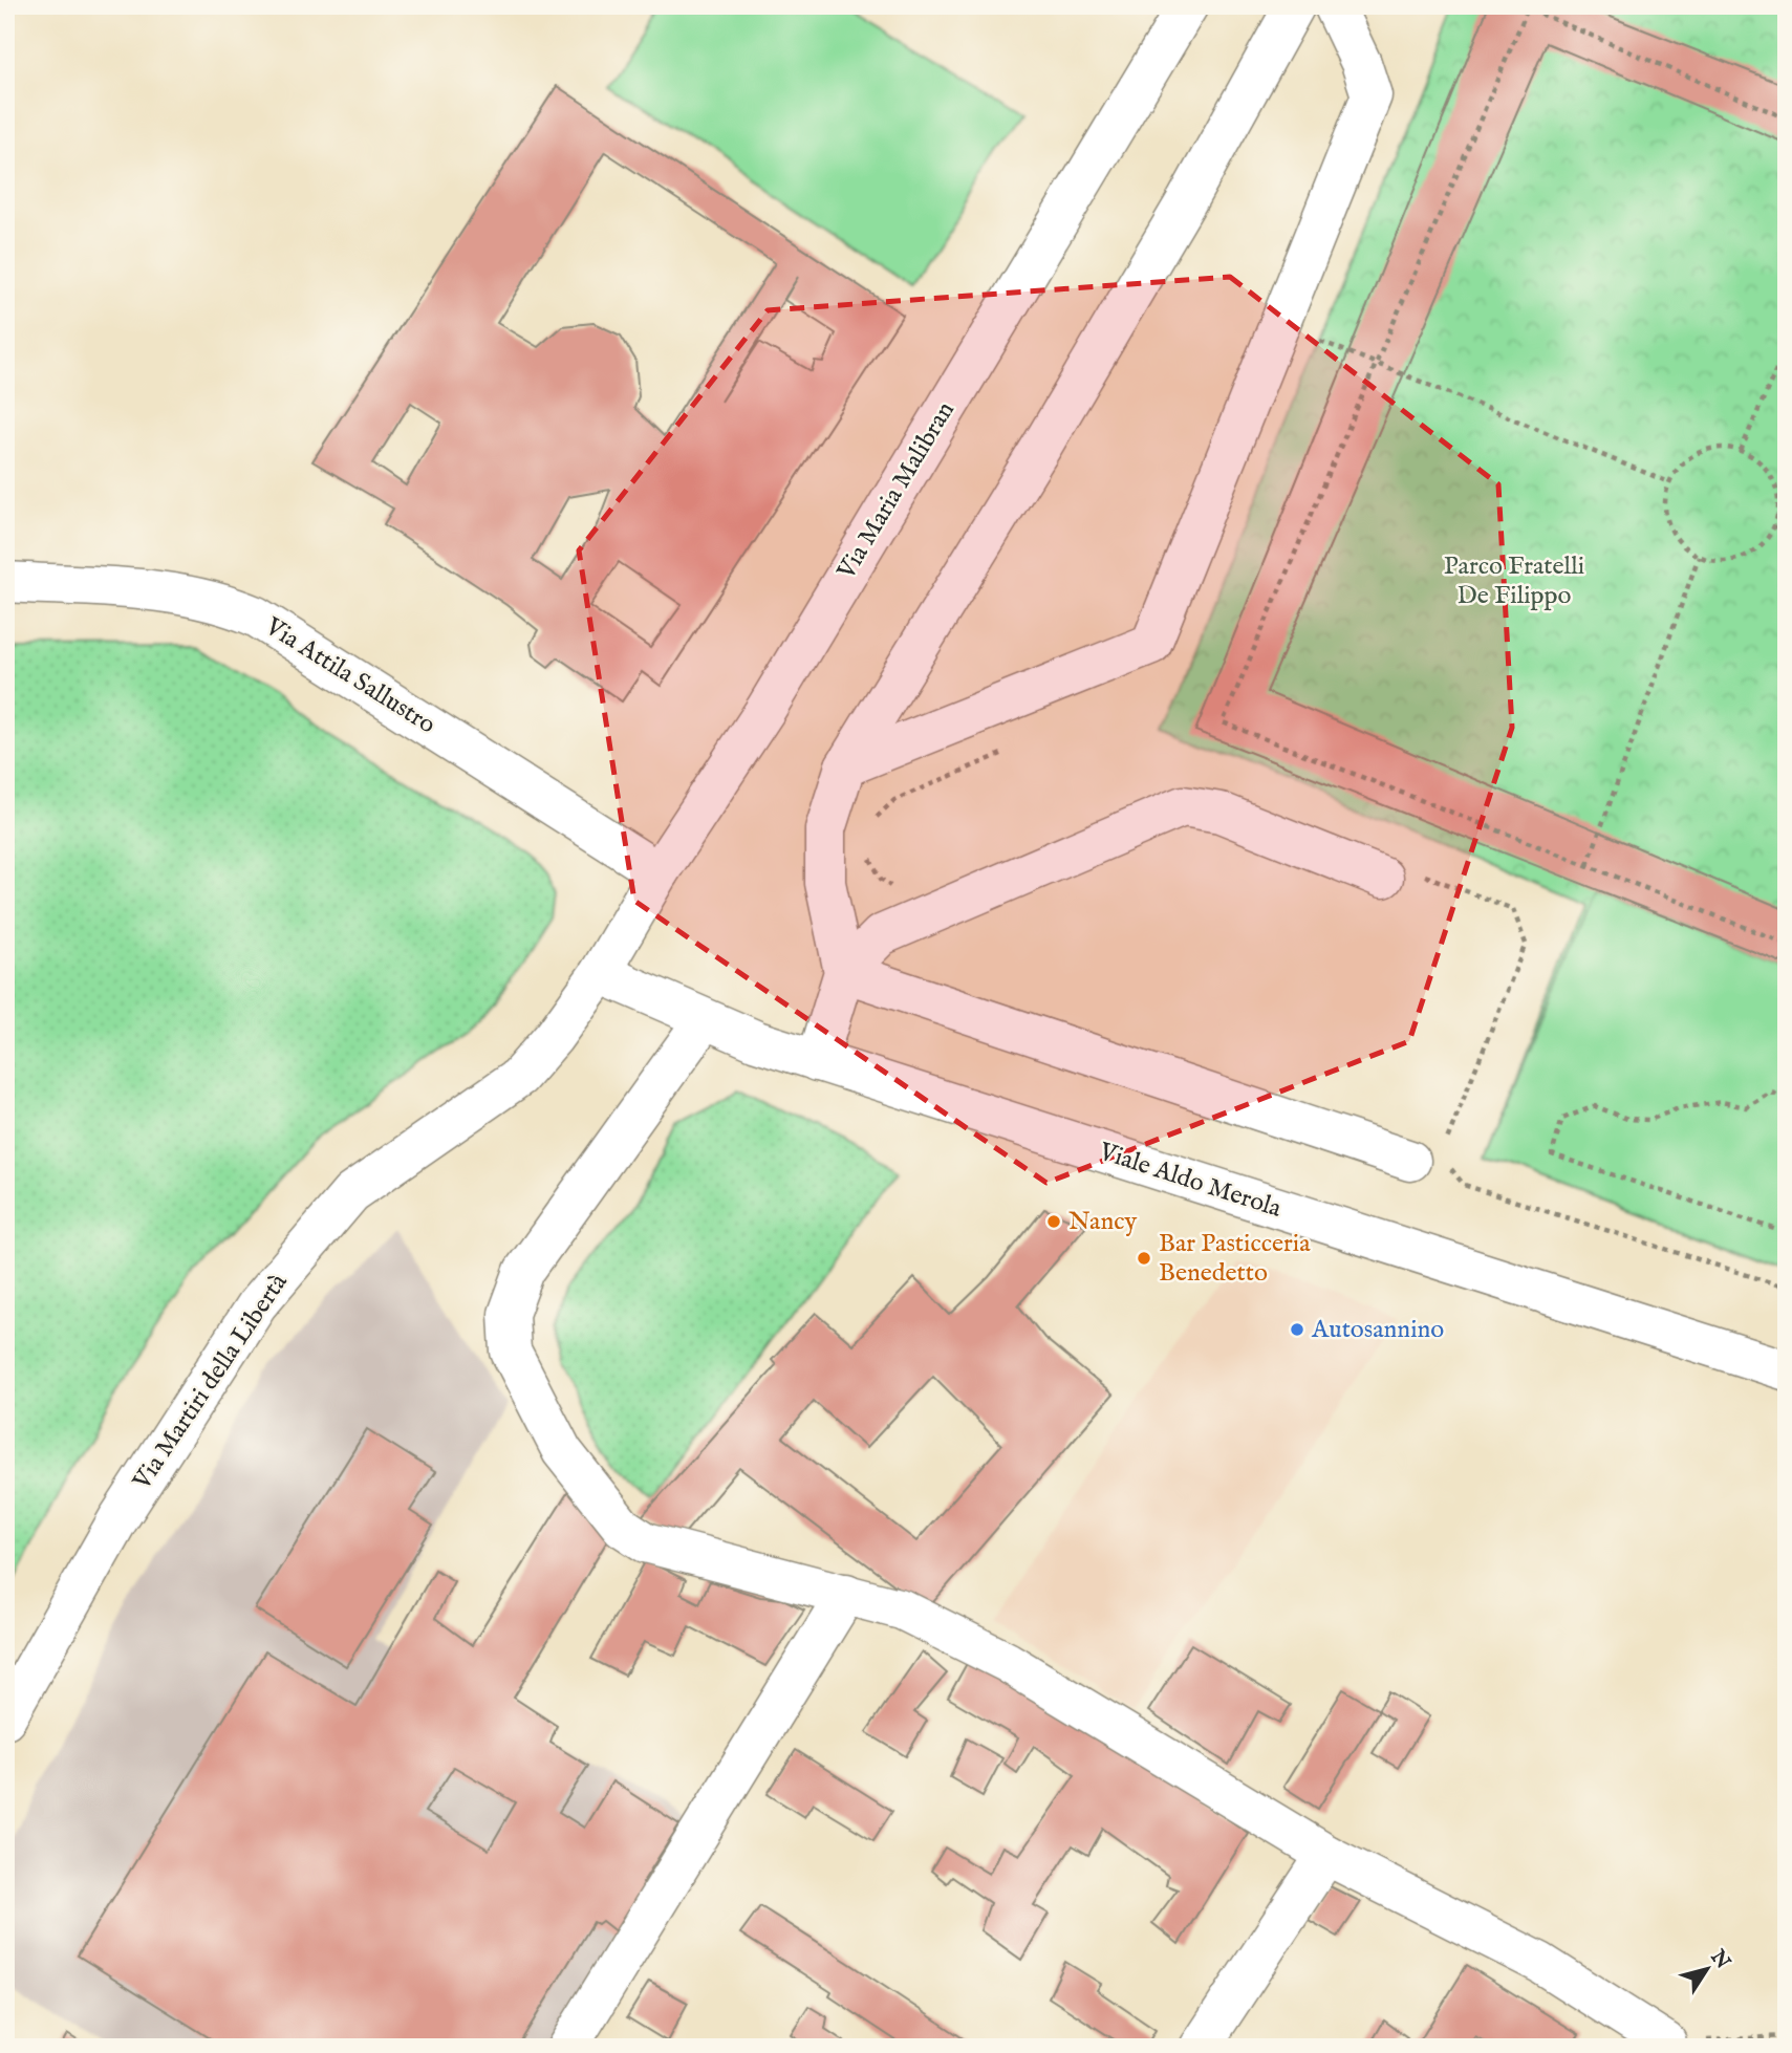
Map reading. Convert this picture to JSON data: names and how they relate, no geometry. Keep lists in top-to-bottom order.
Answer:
{
  "streets": {
    "street": [
      "Via Maria Malibran",
      "Via Attila Sallustro",
      "Viale Aldo Merola",
      "Via Martiri della Libertà"
    ]
  },
  "crossings": [
    ["Via Maria Malibran", "Via Attila Sallustro"],
    ["Via Maria Malibran", "Viale Aldo Merola"],
    ["Via Maria Malibran", "Via Martiri della Libertà"],
    ["Viale Aldo Merola", "Via Martiri della Libertà"]
  ],
  "parks": ["Parco Fratelli De Filippo"],
  "places": ["Nancy", "Bar Pasticceria Benedetto", "Autosannino"],
  "north": "top right"
}
